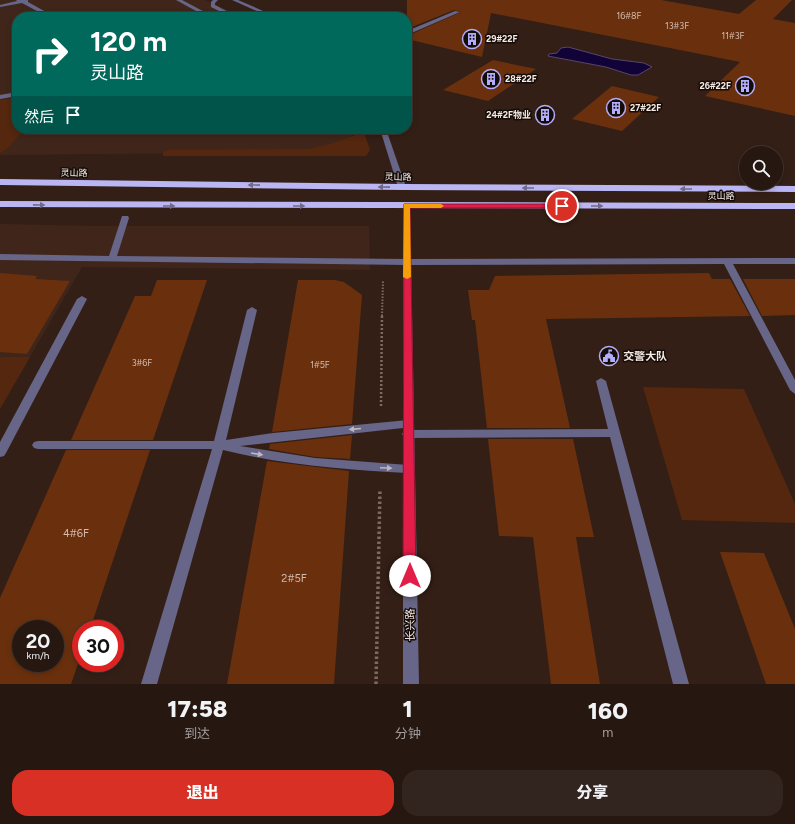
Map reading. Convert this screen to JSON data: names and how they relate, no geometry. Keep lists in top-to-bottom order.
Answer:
{
  "streets": {
    "highway": ["灵山路"],
    "street": ["长兴路"]
  },
  "crossings": [
    ["灵山路", "长兴路"]
  ],
  "places": {
    "building": [
      "29#22F",
      "28#22F",
      "26#22F",
      "27#22F",
      "24#2F物业"
    ],
    "public building": ["交警大队"]
  },
  "house_numbers": [
    "16#8F",
    "13#3F",
    "11#3F",
    "3#6F",
    "1#5F",
    "4#6F",
    "2#5F"
  ],
  "page": {
    "turn": ["120 m", "灵山路"],
    "then": "然后",
    "speed": "20 km/h",
    "limit": "30",
    "eta": [
      "17:58",
      "到达",
      "1",
      "分钟",
      "160",
      "m"
    ],
    "buttons": ["退出", "分享"]
  }
}
